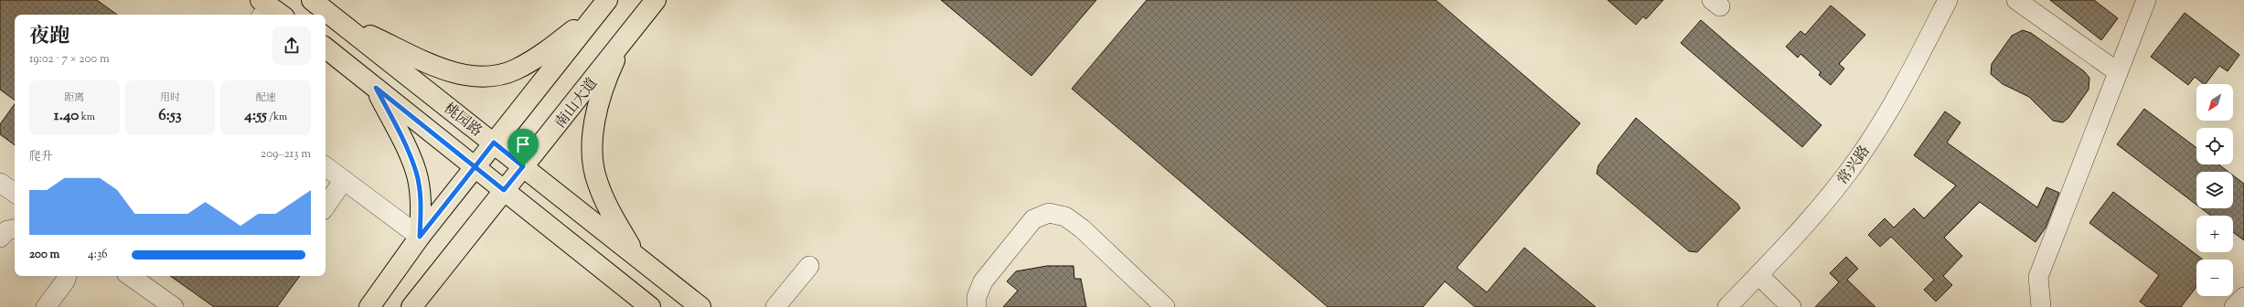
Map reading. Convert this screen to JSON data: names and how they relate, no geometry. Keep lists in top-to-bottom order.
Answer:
{
  "streets": {
    "main road": ["南山大道", "桃园路"],
    "street": ["常兴路"]
  },
  "crossings": [
    ["南山大道", "桃园路"]
  ],
  "north": "bottom left",
  "page": {
    "heading": ["夜跑", "19:02 · 7 × 200 m"],
    "stats": [
      ["距离", "1.40 km"],
      ["用时", "6:53"],
      ["配速", "4:55 /km"]
    ],
    "map_buttons": ["+", "−"],
    "chart": ["爬升", "209–213 m"],
    "list": [
      {
        "name": "200 m",
        "note": "4:36"
      }
    ]
  }
}
